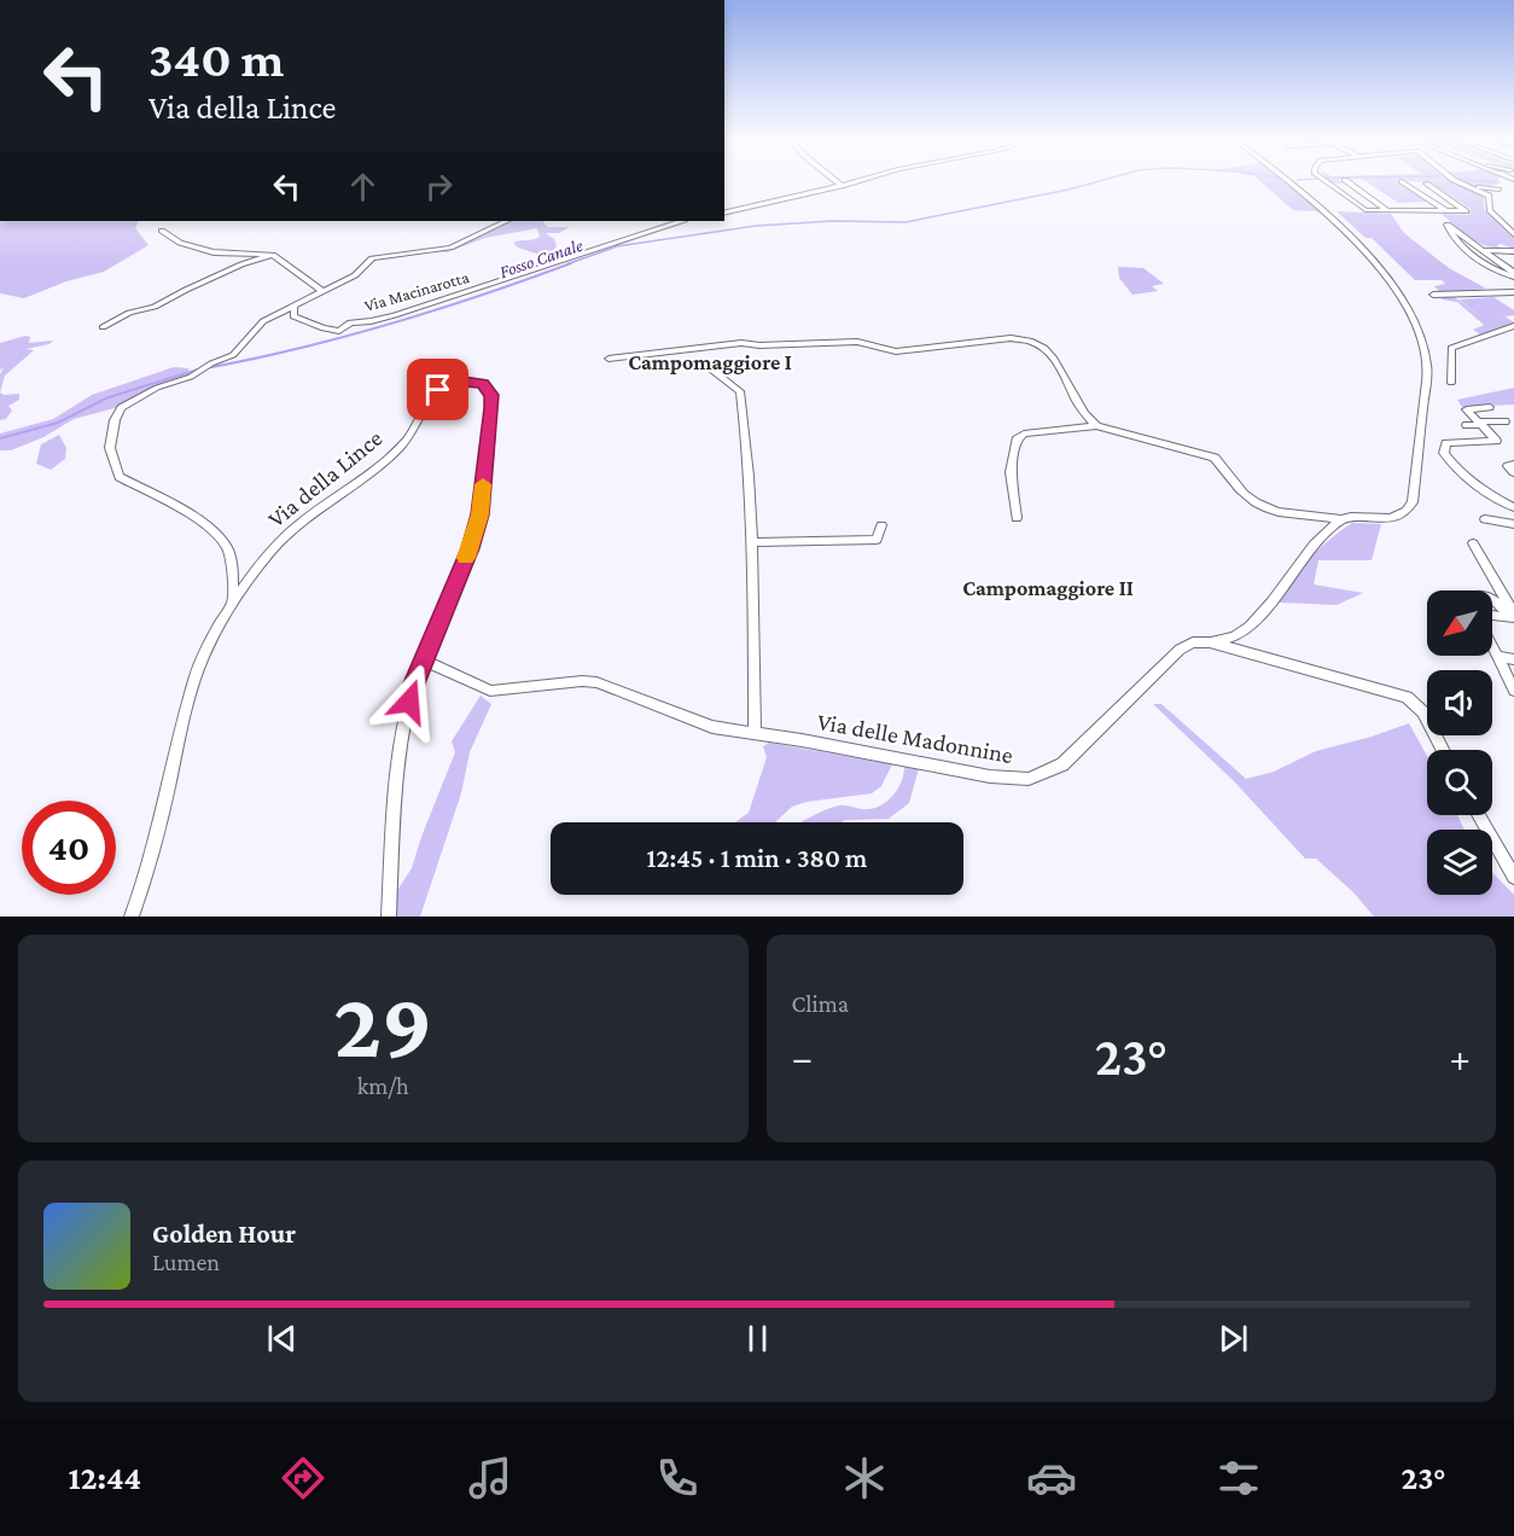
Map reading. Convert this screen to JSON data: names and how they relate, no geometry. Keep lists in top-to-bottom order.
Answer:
{
  "streets": {
    "street": ["Via Macinarotta", "Via della Lince", "Via delle Madonnine"]
  },
  "crossings": [
    ["Via della Lince", "Via delle Madonnine"]
  ],
  "districts": ["Campomaggiore I", "Campomaggiore II"],
  "water": ["Fosso Canale"],
  "north": "bottom left",
  "page": {
    "turn": ["340 m", "Via della Lince"],
    "limit": "40",
    "trip": "12:45 · 1 min · 380 m",
    "tile": [
      ["29", "km/h"],
      "Clima"
    ],
    "heat": ["−", "23°", "+"],
    "song": ["Golden Hour", "Lumen"],
    "tabs": ["12:44", "23°"]
  }
}
